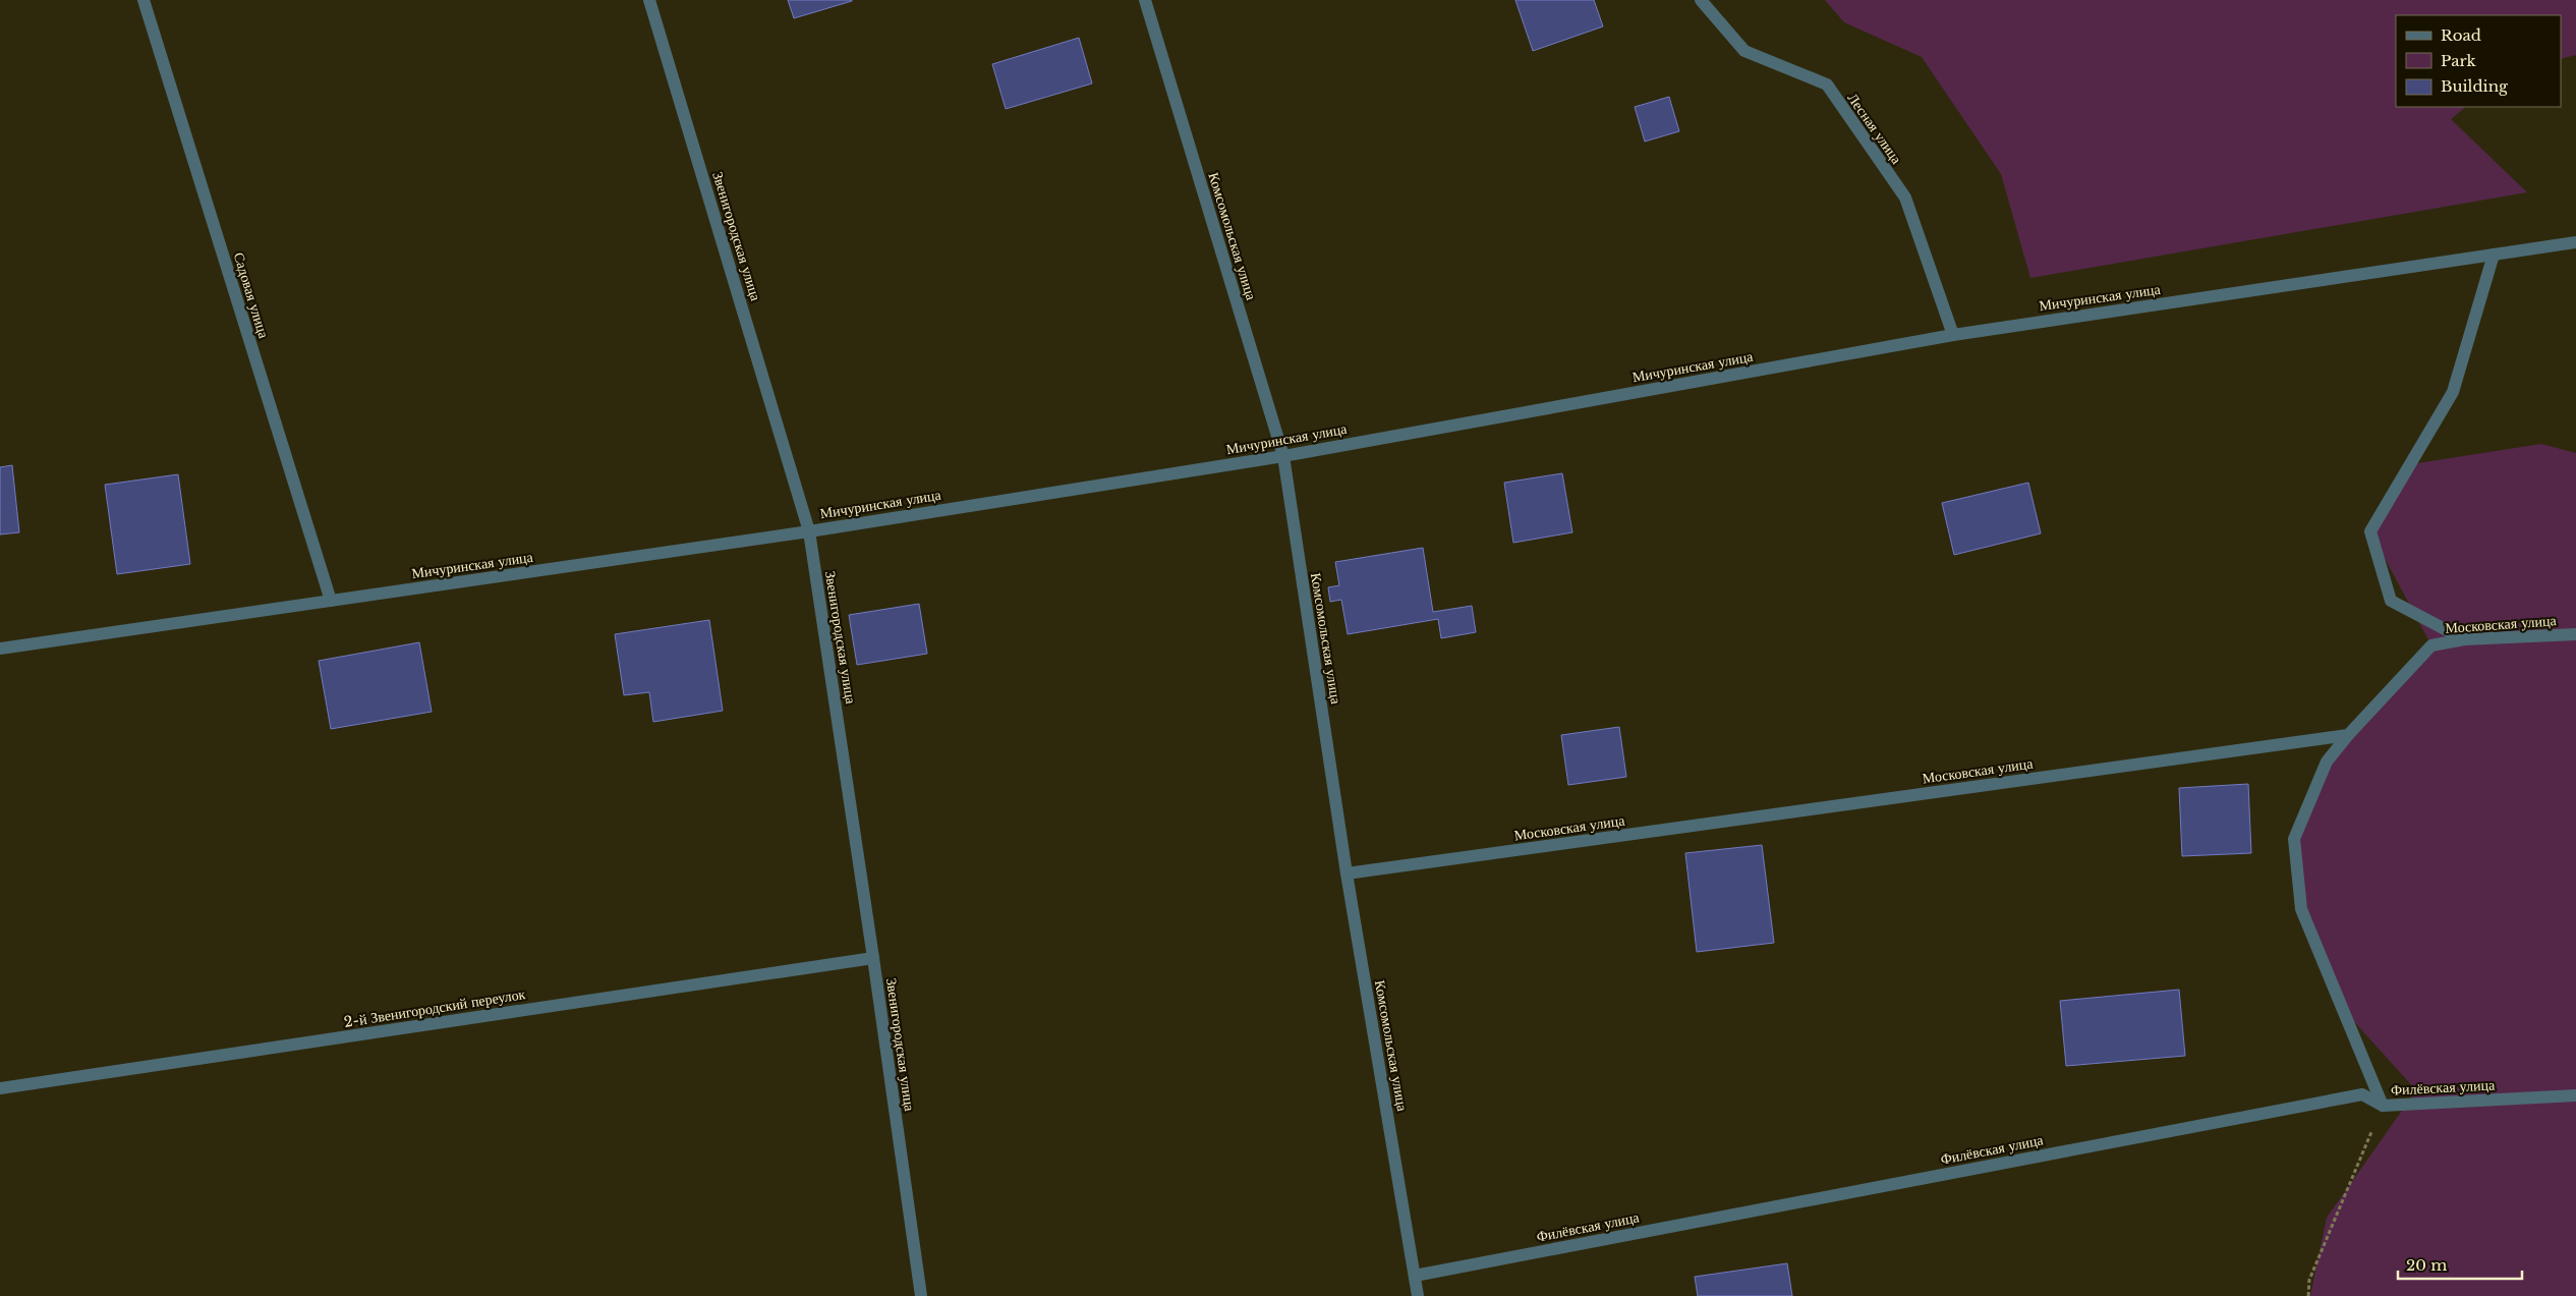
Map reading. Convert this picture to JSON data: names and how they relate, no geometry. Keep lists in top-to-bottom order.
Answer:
{
  "streets": {
    "street": [
      "Лесная улица",
      "Звенигородская улица",
      "Комсомольская улица",
      "Садовая улица",
      "Мичуринская улица",
      "Московская улица",
      "2-й Звенигородский переулок",
      "Филёвская улица"
    ]
  },
  "crossings": [
    ["Лесная улица", "Мичуринская улица"],
    ["Звенигородская улица", "Мичуринская улица"],
    ["Звенигородская улица", "2-й Звенигородский переулок"],
    ["Комсомольская улица", "Мичуринская улица"],
    ["Комсомольская улица", "Московская улица"],
    ["Комсомольская улица", "Филёвская улица"],
    ["Садовая улица", "Мичуринская улица"]
  ],
  "legend": ["Road", "Park", "Building"],
  "scale_bar": "20 m"
}
